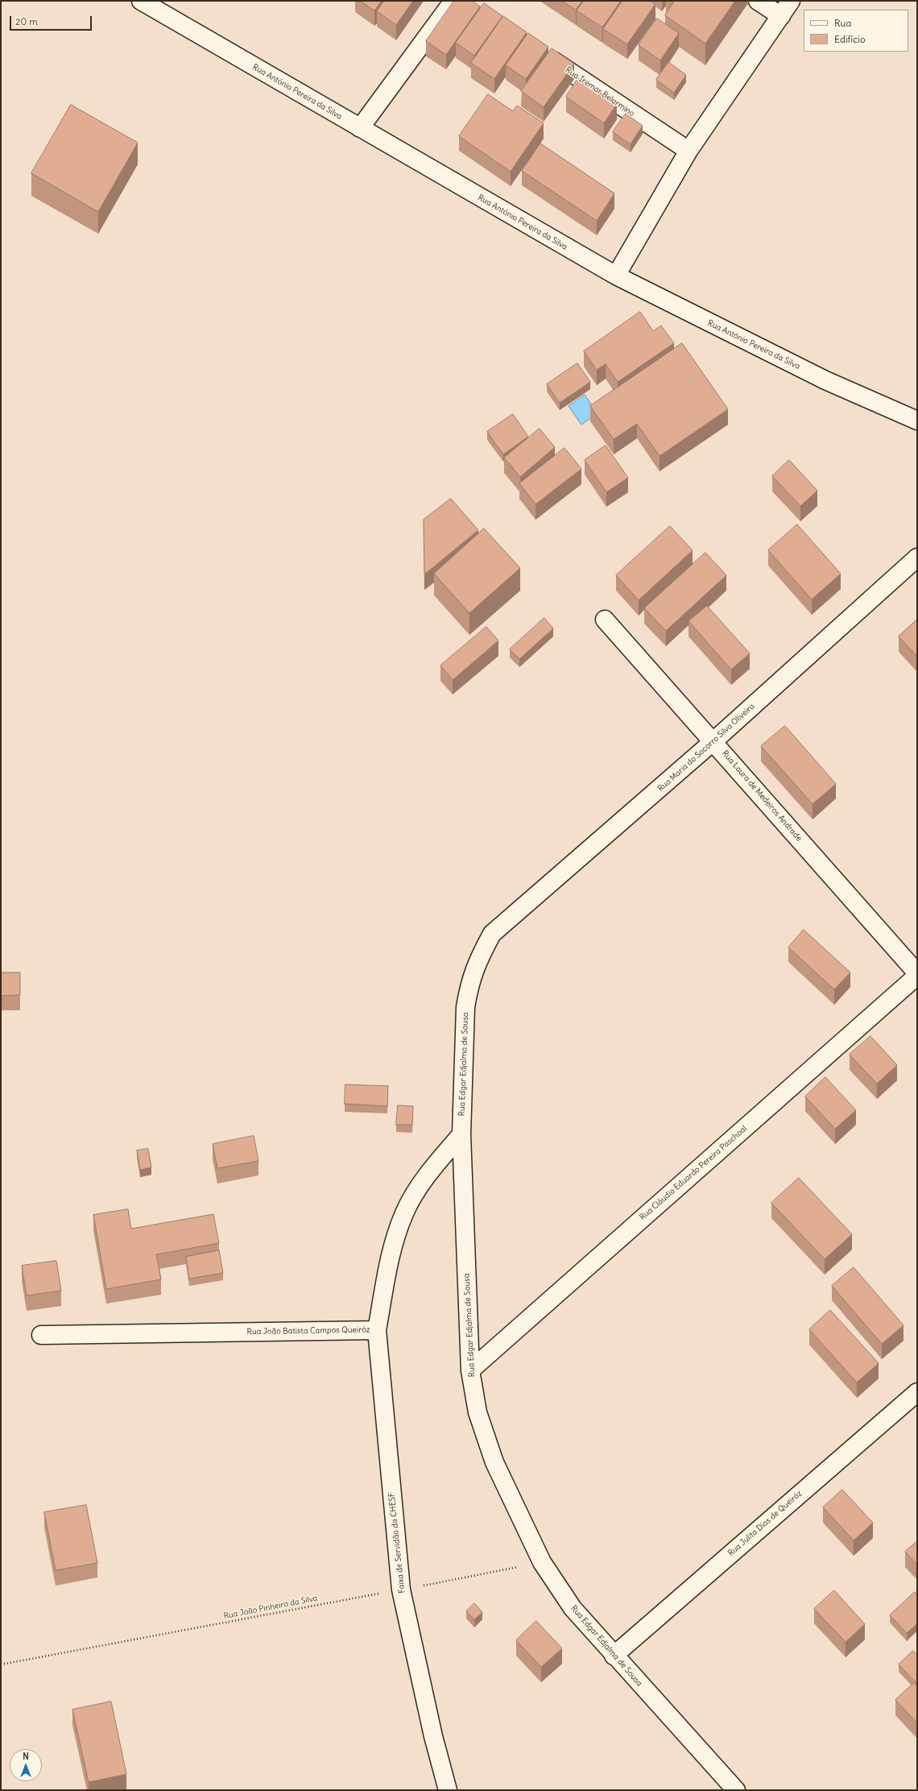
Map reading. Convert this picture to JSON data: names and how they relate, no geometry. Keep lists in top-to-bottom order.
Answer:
{
  "streets": {
    "street": [
      "Rua António Pereira da Silva",
      "Rua Iremar Belarmino",
      "Rua Maria do Socorro Silva Oliveira",
      "Rua Laura de Medeiros Andrade",
      "Rua Edgar Edjalma de Sousa",
      "Rua Cláudio Eduardo Pereira Paschoal",
      "Rua João Batista Campos Queiróz",
      "Rua Julita Dias de Queiróz",
      "Faixa de Servidão da CHESF"
    ],
    "path": ["Rua João Pinheiro da Silva"]
  },
  "crossings": [
    ["Rua Maria do Socorro Silva Oliveira", "Rua Laura de Medeiros Andrade"],
    ["Rua Maria do Socorro Silva Oliveira", "Rua Edgar Edjalma de Sousa"],
    ["Rua Laura de Medeiros Andrade", "Rua Cláudio Eduardo Pereira Paschoal"],
    ["Rua Edgar Edjalma de Sousa", "Rua Cláudio Eduardo Pereira Paschoal"],
    ["Rua Edgar Edjalma de Sousa", "Rua João Batista Campos Queiróz"],
    ["Rua Edgar Edjalma de Sousa", "Rua Julita Dias de Queiróz"],
    ["Rua Edgar Edjalma de Sousa", "Rua João Pinheiro da Silva"],
    ["Rua João Batista Campos Queiróz", "Faixa de Servidão da CHESF"],
    ["Faixa de Servidão da CHESF", "Rua João Pinheiro da Silva"]
  ],
  "legend": ["Rua", "Edifício"],
  "scale_bar": "20 m",
  "north": "top"
}
